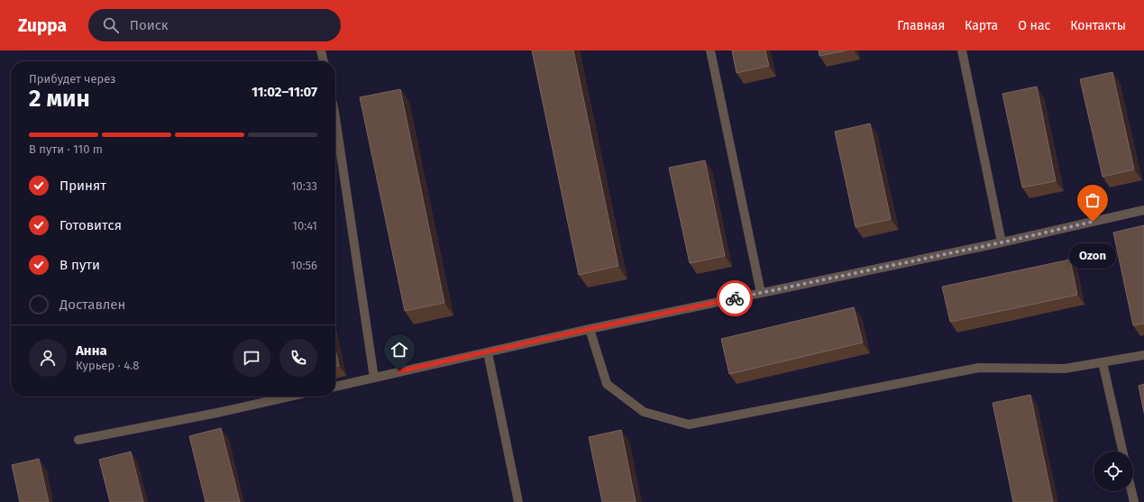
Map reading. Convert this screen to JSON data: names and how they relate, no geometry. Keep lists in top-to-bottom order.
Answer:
{
  "places": ["Ozon"],
  "page": {
    "header": "Zuppa",
    "search": "Поиск",
    "nav": [
      "Главная",
      "Карта",
      "О нас",
      "Контакты"
    ],
    "heading": ["2 мин", "Прибудет через", "11:02–11:07"],
    "panel": ["Анна", "Курьер · 4.8"],
    "bar": "В пути · 110 m",
    "list": [
      ["Принят", "10:33"],
      ["Готовится", "10:41"],
      ["В пути", "10:56"],
      "Доставлен"
    ],
    "bubble": "Ozon"
  }
}
